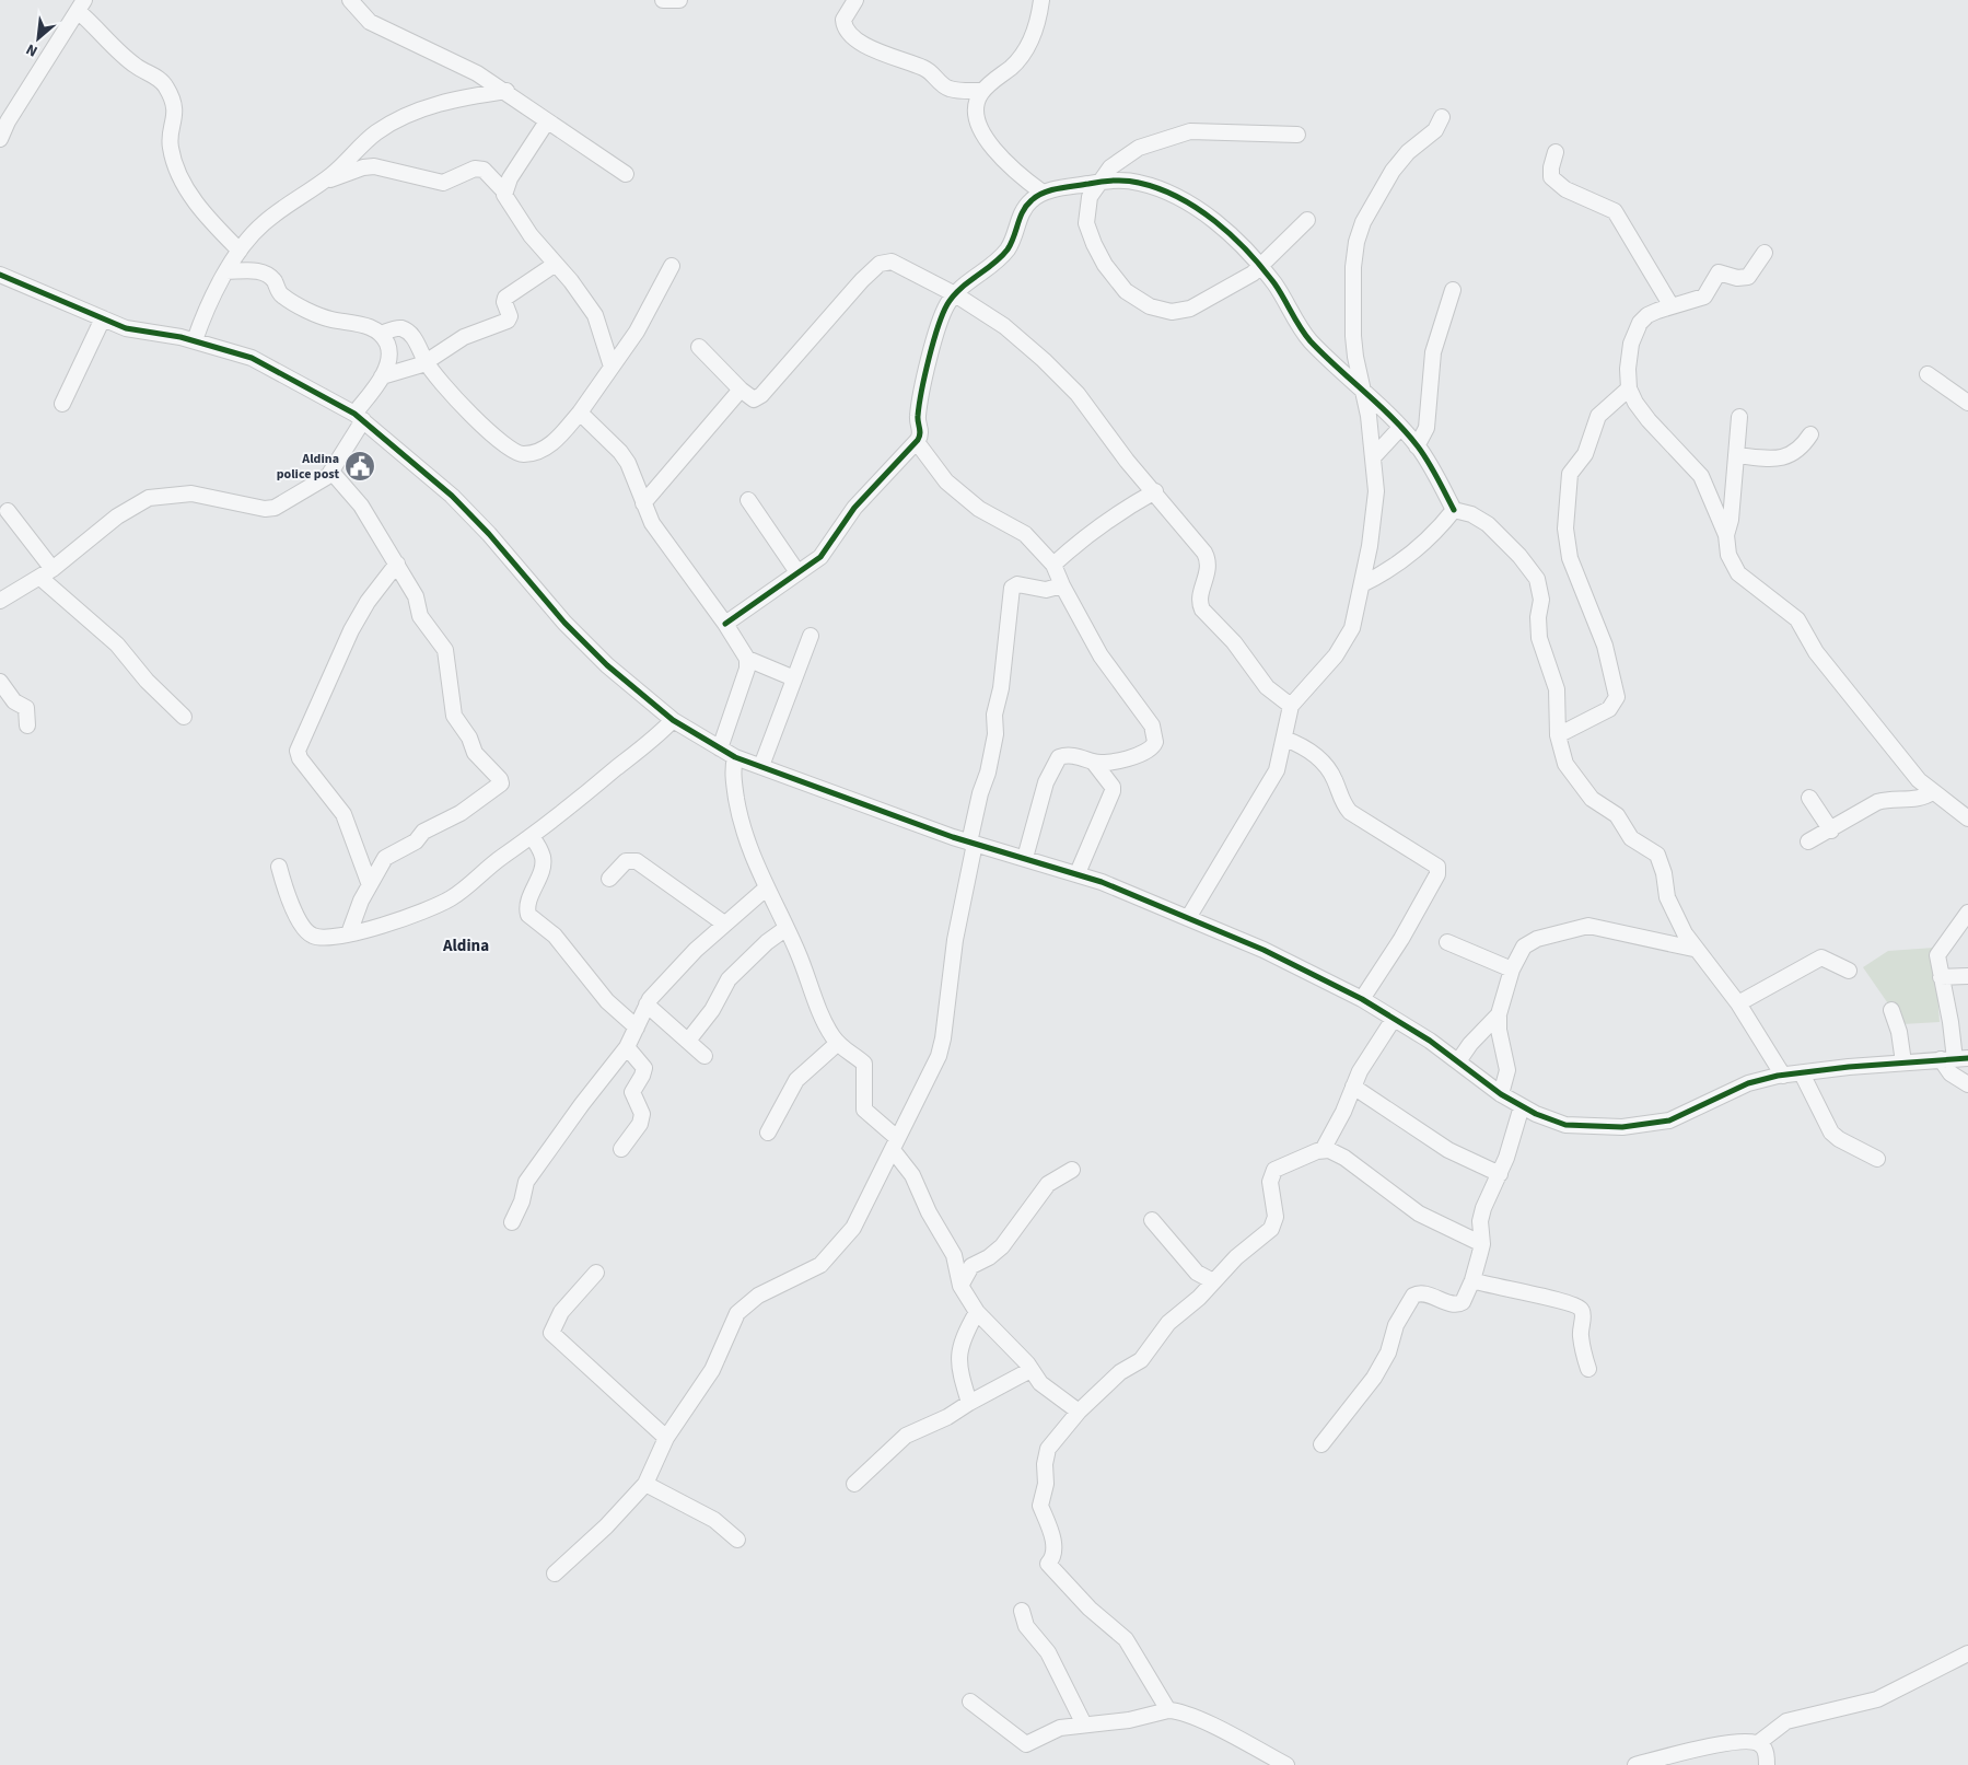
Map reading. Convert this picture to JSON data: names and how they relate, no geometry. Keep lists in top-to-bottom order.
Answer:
{
  "districts": ["Aldina"],
  "places": {
    "public building": ["Aldina police post"]
  },
  "north": "bottom left"
}
